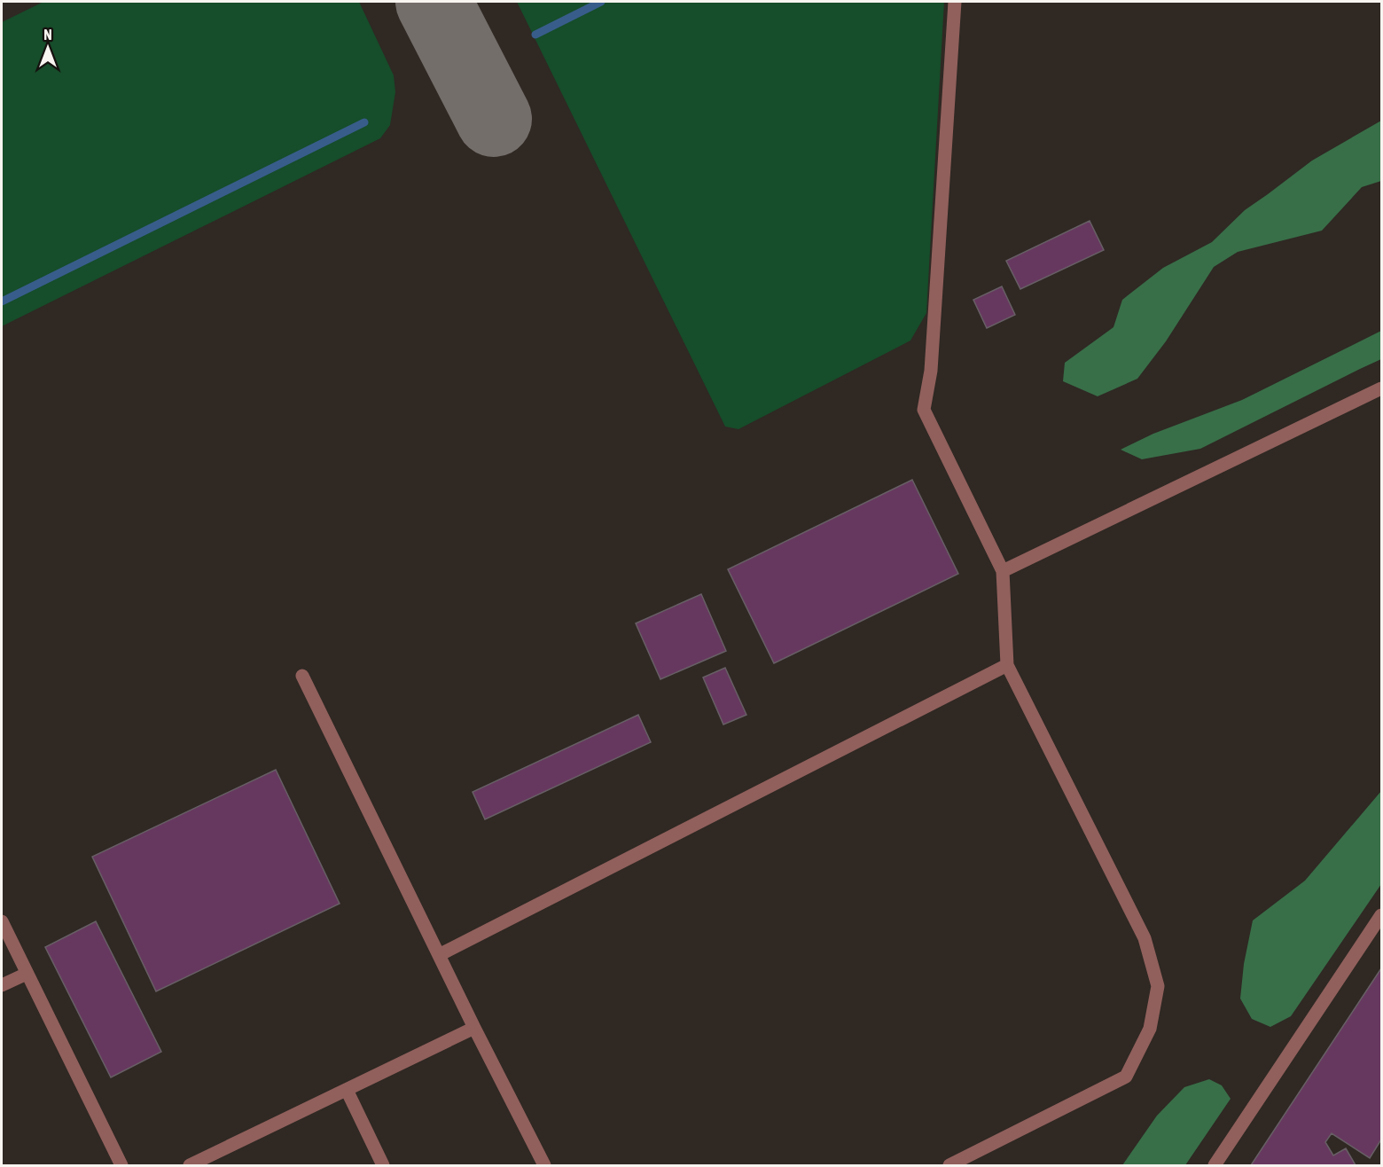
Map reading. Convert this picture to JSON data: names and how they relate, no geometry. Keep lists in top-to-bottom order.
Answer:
{
  "north": "top"
}
